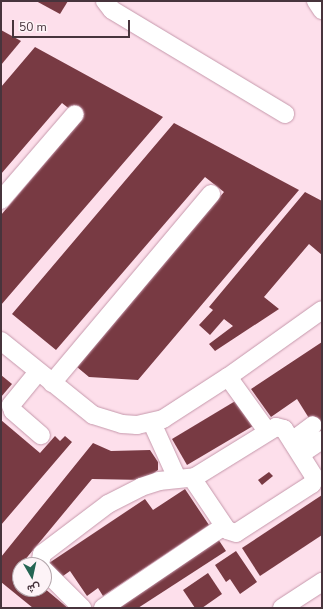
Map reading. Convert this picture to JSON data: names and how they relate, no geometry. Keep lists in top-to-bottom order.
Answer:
{
  "scale_bar": "50 m",
  "north": "bottom"
}
